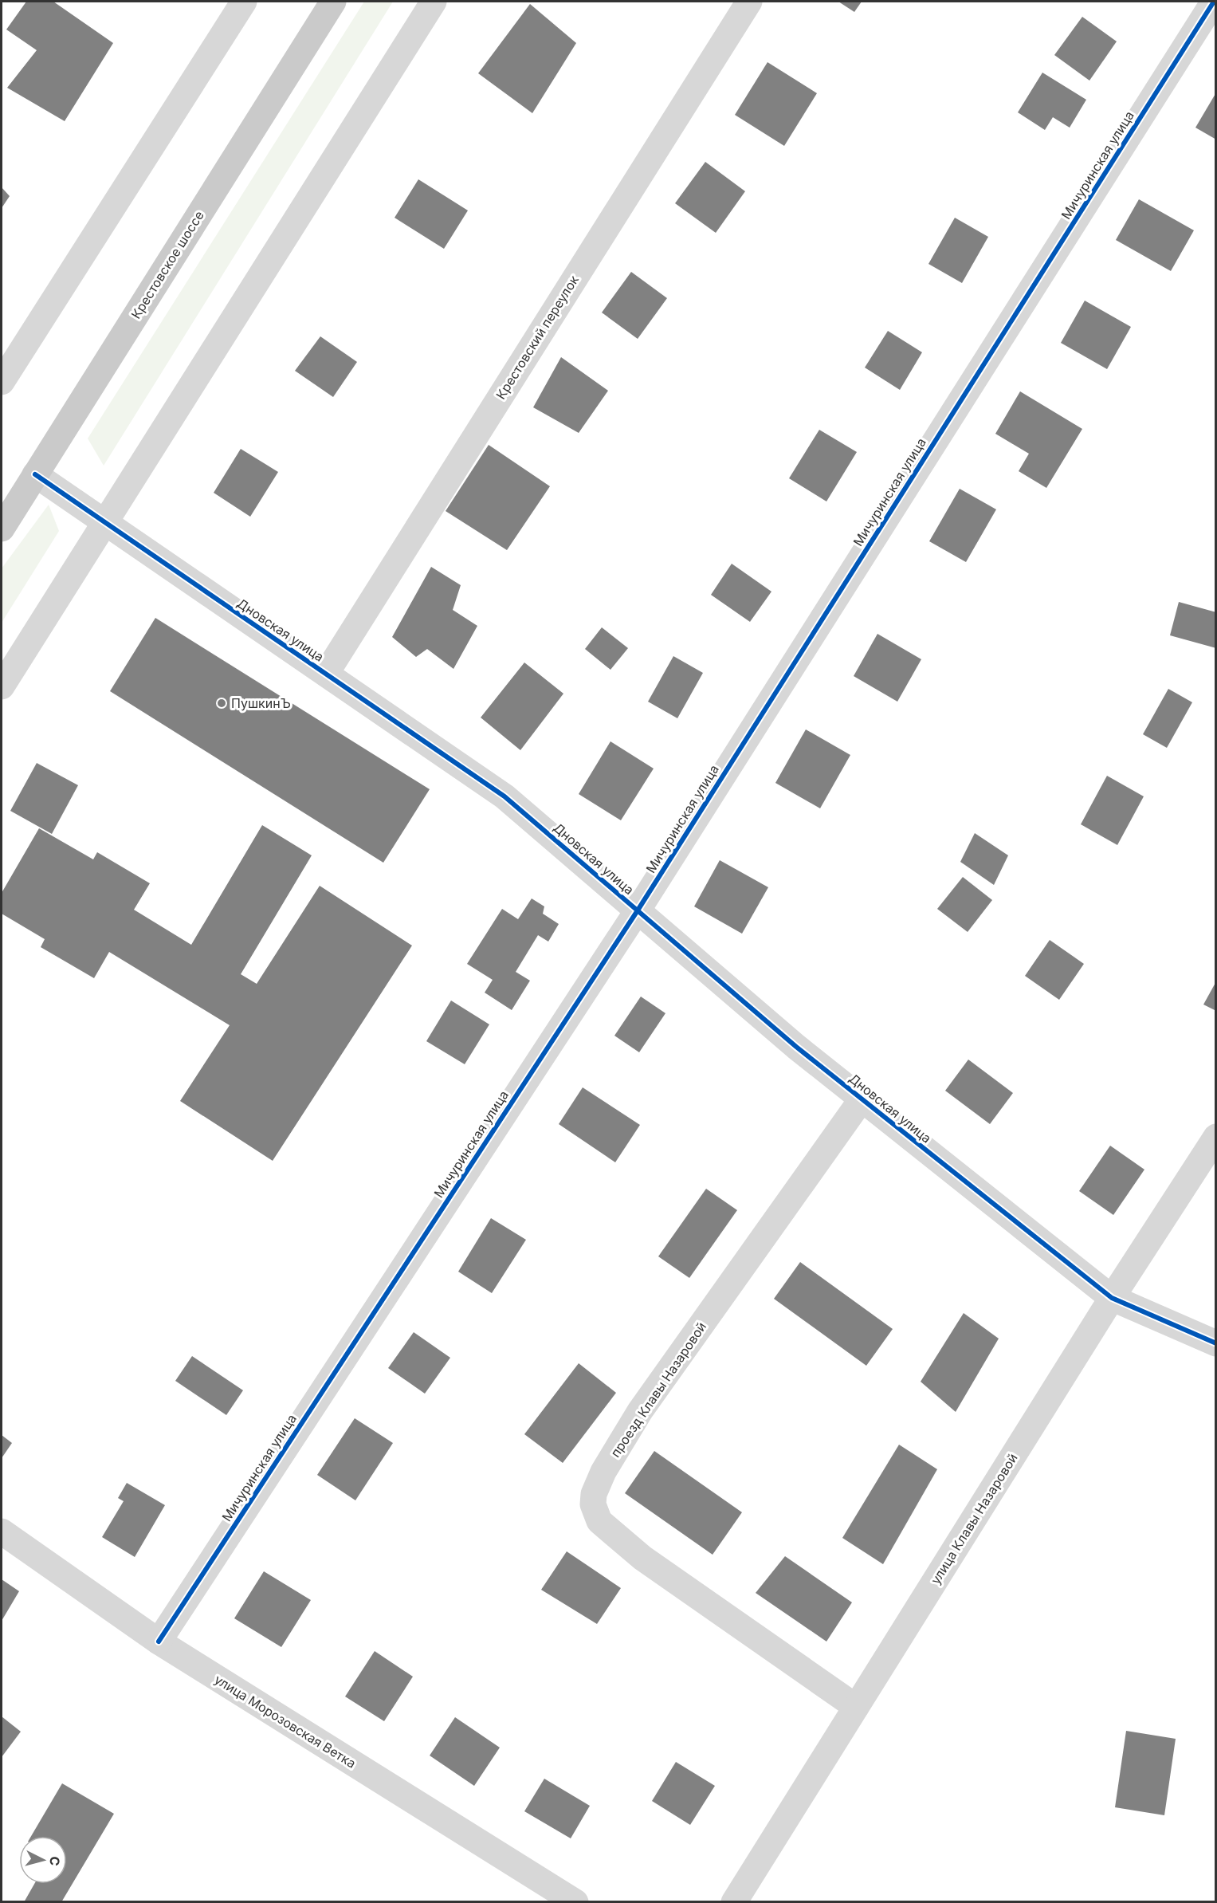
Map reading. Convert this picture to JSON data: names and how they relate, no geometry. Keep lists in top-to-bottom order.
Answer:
{
  "streets": {
    "main road": ["Крестовское шоссе"],
    "street": [
      "Мичуринская улица",
      "Крестовский переулок",
      "Дновская улица",
      "проезд Клавы Назаровой",
      "улица Клавы Назаровой",
      "улица Морозовская Ветка"
    ]
  },
  "crossings": [
    ["Мичуринская улица", "Дновская улица"],
    ["Мичуринская улица", "улица Морозовская Ветка"],
    ["Крестовское шоссе", "Дновская улица"],
    ["Крестовский переулок", "Дновская улица"],
    ["Дновская улица", "проезд Клавы Назаровой"],
    ["Дновская улица", "улица Клавы Назаровой"],
    ["проезд Клавы Назаровой", "улица Клавы Назаровой"]
  ],
  "places": ["ПушкинЪ"],
  "north": "right"
}
